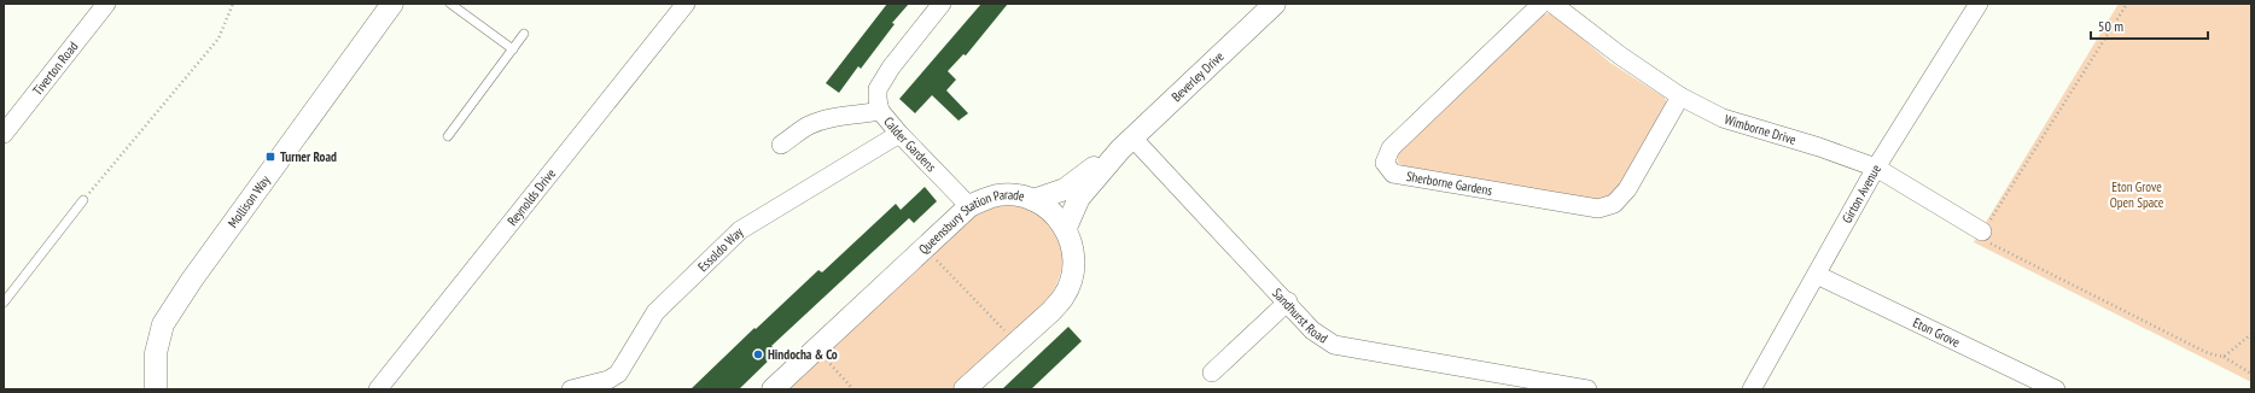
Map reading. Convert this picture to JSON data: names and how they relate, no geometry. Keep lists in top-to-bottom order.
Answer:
{
  "streets": {
    "street": [
      "Tiverton Road",
      "Beverley Drive",
      "Wimborne Drive",
      "Calder Gardens",
      "Sherborne Gardens",
      "Girton Avenue",
      "Reynolds Drive",
      "Mollison Way",
      "Queensbury Station Parade",
      "Essoldo Way",
      "Sandhurst Road",
      "Eton Grove"
    ]
  },
  "crossings": [
    ["Beverley Drive", "Calder Gardens"],
    ["Beverley Drive", "Queensbury Station Parade"],
    ["Beverley Drive", "Sandhurst Road"],
    ["Wimborne Drive", "Sherborne Gardens"],
    ["Wimborne Drive", "Girton Avenue"],
    ["Calder Gardens", "Queensbury Station Parade"],
    ["Calder Gardens", "Essoldo Way"],
    ["Girton Avenue", "Eton Grove"]
  ],
  "parks": ["Eton Grove Open Space"],
  "places": {
    "transit": ["Turner Road"],
    "other": ["Hindocha & Co"]
  },
  "scale_bar": "50 m"
}
